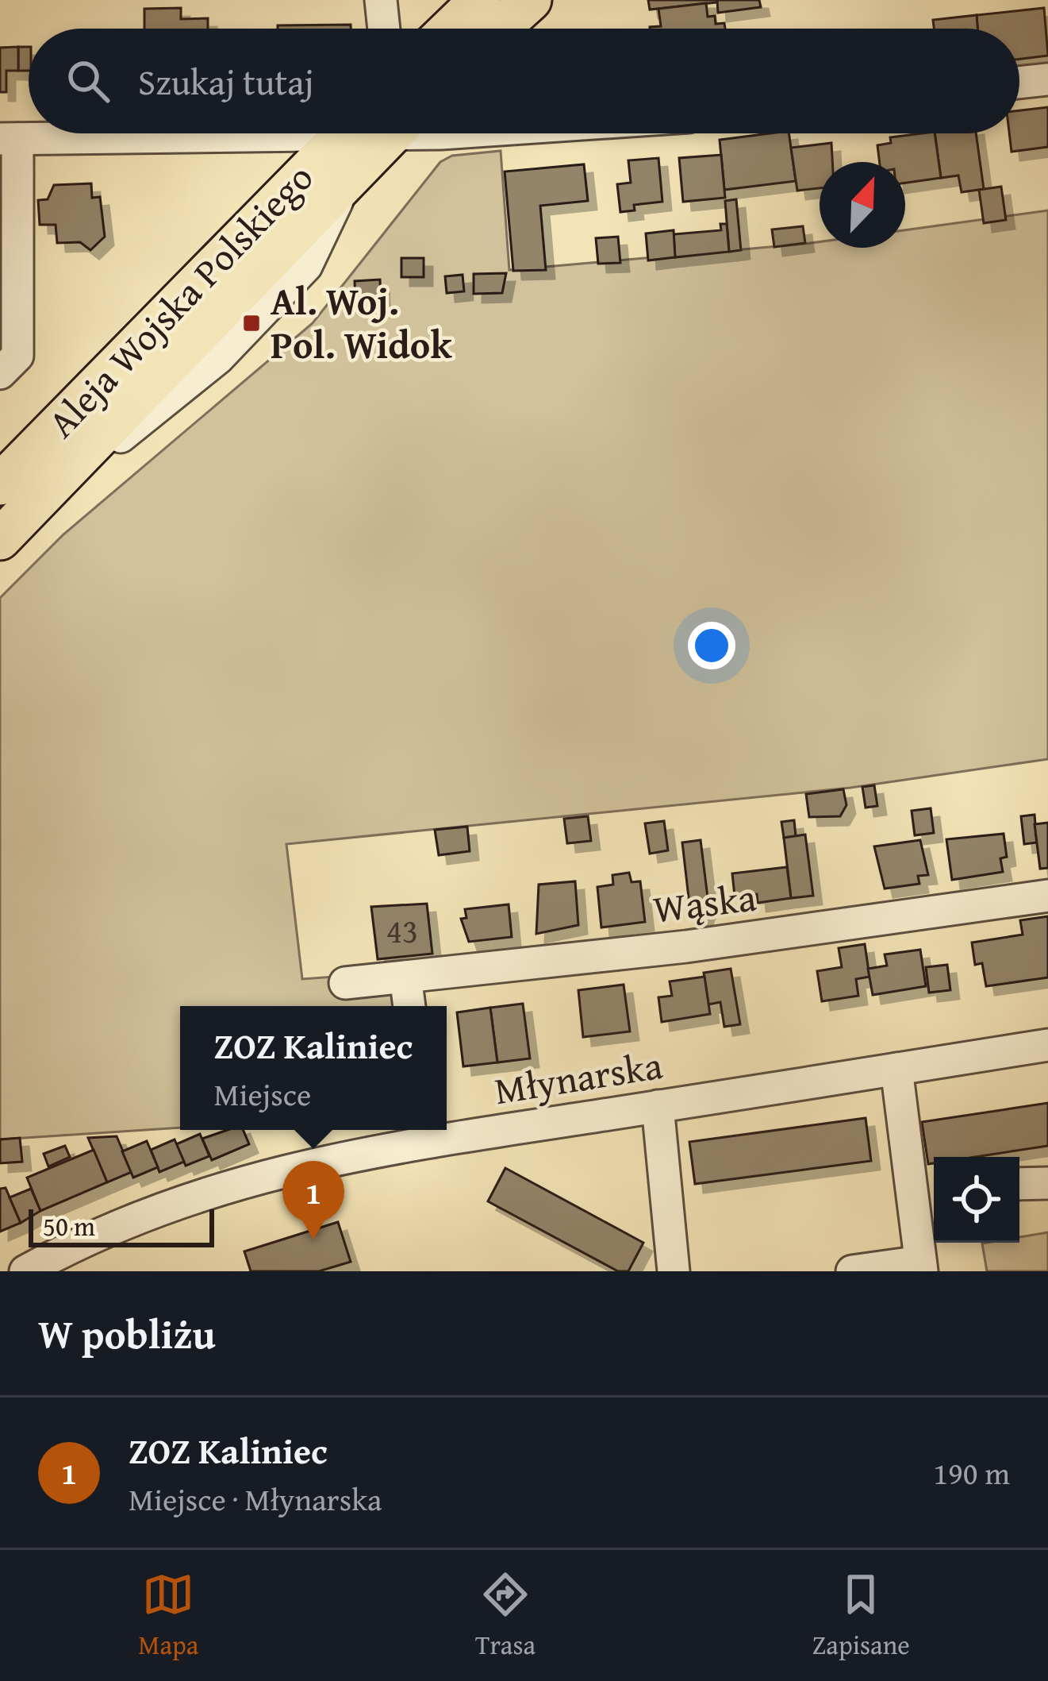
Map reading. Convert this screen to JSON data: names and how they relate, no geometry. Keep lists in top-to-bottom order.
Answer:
{
  "streets": {
    "main road": ["Aleja Wojska Polskiego"],
    "street": ["Wąska", "Młynarska"]
  },
  "places": {
    "transit": ["Al. Woj. Pol. Widok"]
  },
  "house_numbers": ["43"],
  "scale_bar": "50 m",
  "north": "top right",
  "page": {
    "search": "Szukaj tutaj",
    "popup": ["ZOZ Kaliniec", "Miejsce"],
    "pins": "1",
    "scale": "50 m",
    "heading": "W pobliżu",
    "list": [
      {
        "mark": "1",
        "name": "ZOZ Kaliniec",
        "note": "Miejsce · Młynarska",
        "value": "190 m"
      }
    ],
    "nav": ["Mapa", "Trasa", "Zapisane"]
  }
}
